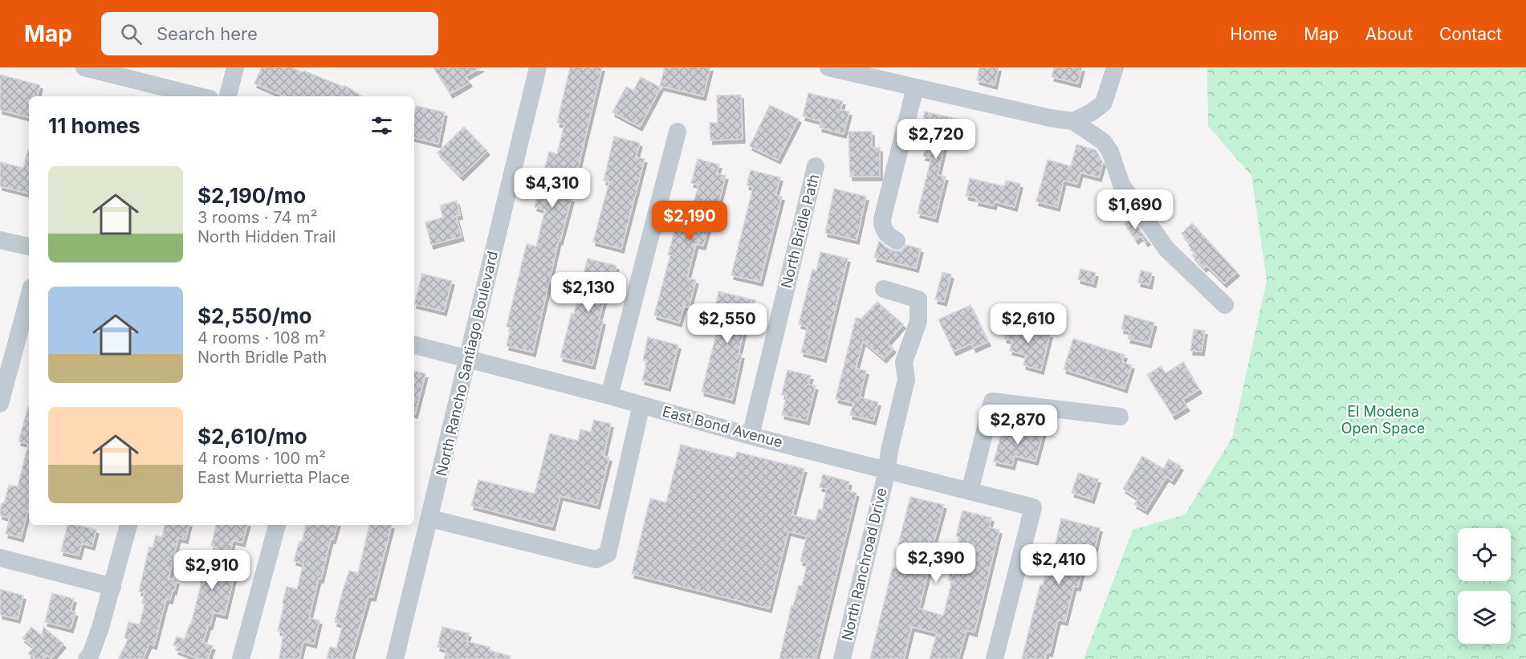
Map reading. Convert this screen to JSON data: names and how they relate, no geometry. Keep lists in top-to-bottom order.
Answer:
{
  "streets": {
    "street": [
      "North Bridle Path",
      "North Rancho Santiago Boulevard",
      "East Bond Avenue",
      "North Ranchroad Drive"
    ]
  },
  "crossings": [
    ["North Bridle Path", "East Bond Avenue"],
    ["North Rancho Santiago Boulevard", "East Bond Avenue"],
    ["East Bond Avenue", "North Ranchroad Drive"]
  ],
  "parks": ["El Modena Open Space"],
  "page": {
    "header": "Map",
    "search": "Search here",
    "nav": [
      "Home",
      "Map",
      "About",
      "Contact"
    ],
    "heading": "11 homes",
    "price": [
      "$2,720",
      "$4,310",
      "$1,690",
      "$2,190",
      "$2,130",
      "$2,550",
      "$2,610",
      "$2,870",
      "$2,390",
      "$2,410",
      "$2,910"
    ],
    "list": [
      {
        "name": "$2,190/mo",
        "note": "3 rooms · 74 m² · North Hidden Trail"
      },
      {
        "name": "$2,550/mo",
        "note": "4 rooms · 108 m² · North Bridle Path"
      },
      {
        "name": "$2,610/mo",
        "note": "4 rooms · 100 m² · East Murrietta Place"
      }
    ]
  }
}
